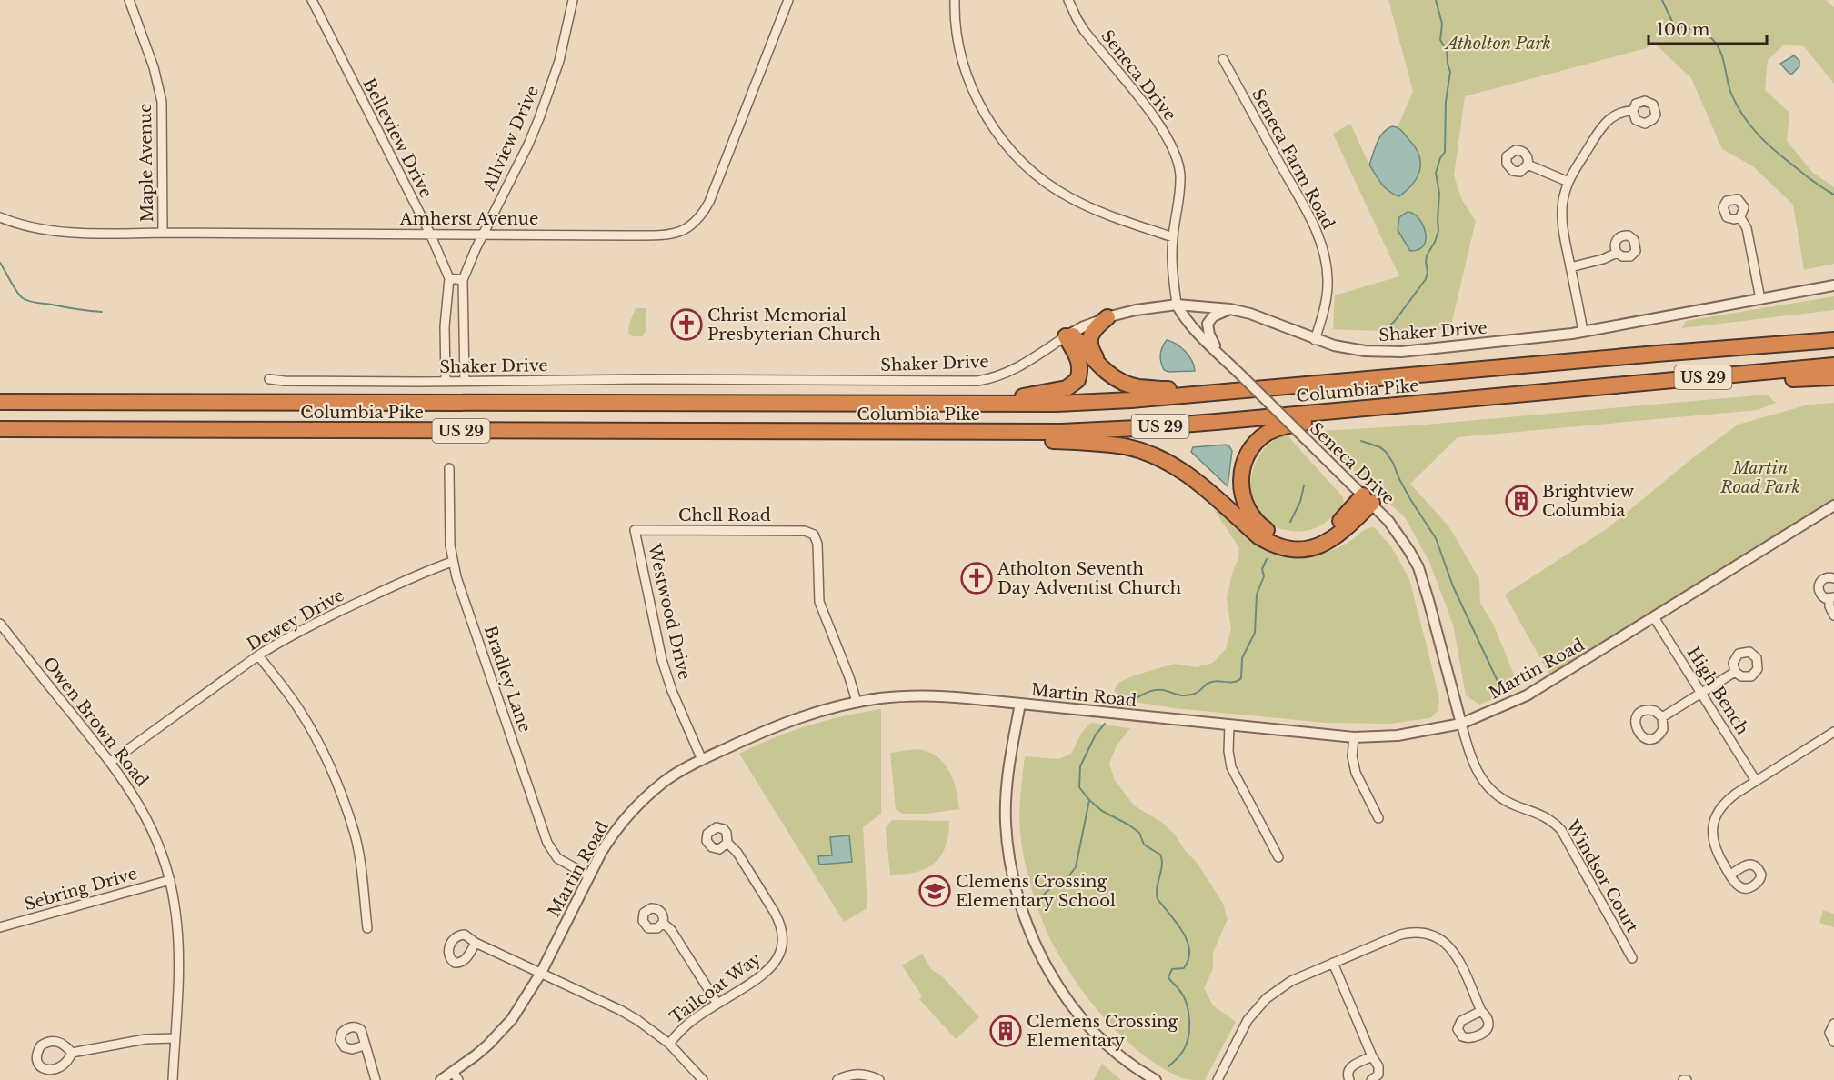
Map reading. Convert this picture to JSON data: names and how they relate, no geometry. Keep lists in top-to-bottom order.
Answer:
{
  "streets": {
    "highway": ["US 29", "Columbia Pike"],
    "street": [
      "Seneca Drive",
      "Belleview Drive",
      "Allview Drive",
      "Seneca Farm Road",
      "Maple Avenue",
      "Amherst Avenue",
      "Shaker Drive",
      "Chell Road",
      "Westwood Drive",
      "Dewey Drive",
      "Martin Road",
      "Bradley Lane",
      "High Bench",
      "Owen Brown Road",
      "Windsor Court",
      "Sebring Drive",
      "Tailcoat Way"
    ]
  },
  "crossings": [
    ["Seneca Drive", "Shaker Drive"],
    ["Seneca Drive", "Martin Road"],
    ["Seneca Drive", "Windsor Court"],
    ["Belleview Drive", "Amherst Avenue"],
    ["Allview Drive", "Amherst Avenue"],
    ["Allview Drive", "Shaker Drive"],
    ["Seneca Farm Road", "Shaker Drive"],
    ["Maple Avenue", "Amherst Avenue"],
    ["Chell Road", "Westwood Drive"],
    ["Chell Road", "Martin Road"],
    ["Westwood Drive", "Martin Road"],
    ["Dewey Drive", "Bradley Lane"],
    ["Dewey Drive", "Owen Brown Road"],
    ["Martin Road", "Bradley Lane"],
    ["Martin Road", "High Bench"],
    ["Martin Road", "Windsor Court"],
    ["Owen Brown Road", "Sebring Drive"]
  ],
  "parks": ["Atholton Park", "Martin Road Park"],
  "places": {
    "church": ["Christ Memorial Presbyterian Church", "Atholton Seventh Day Adventist Church"],
    "building": ["Brightview Columbia", "Clemens Crossing Elementary"],
    "school or university": ["Clemens Crossing Elementary School"]
  },
  "scale_bar": "100 m"
}
